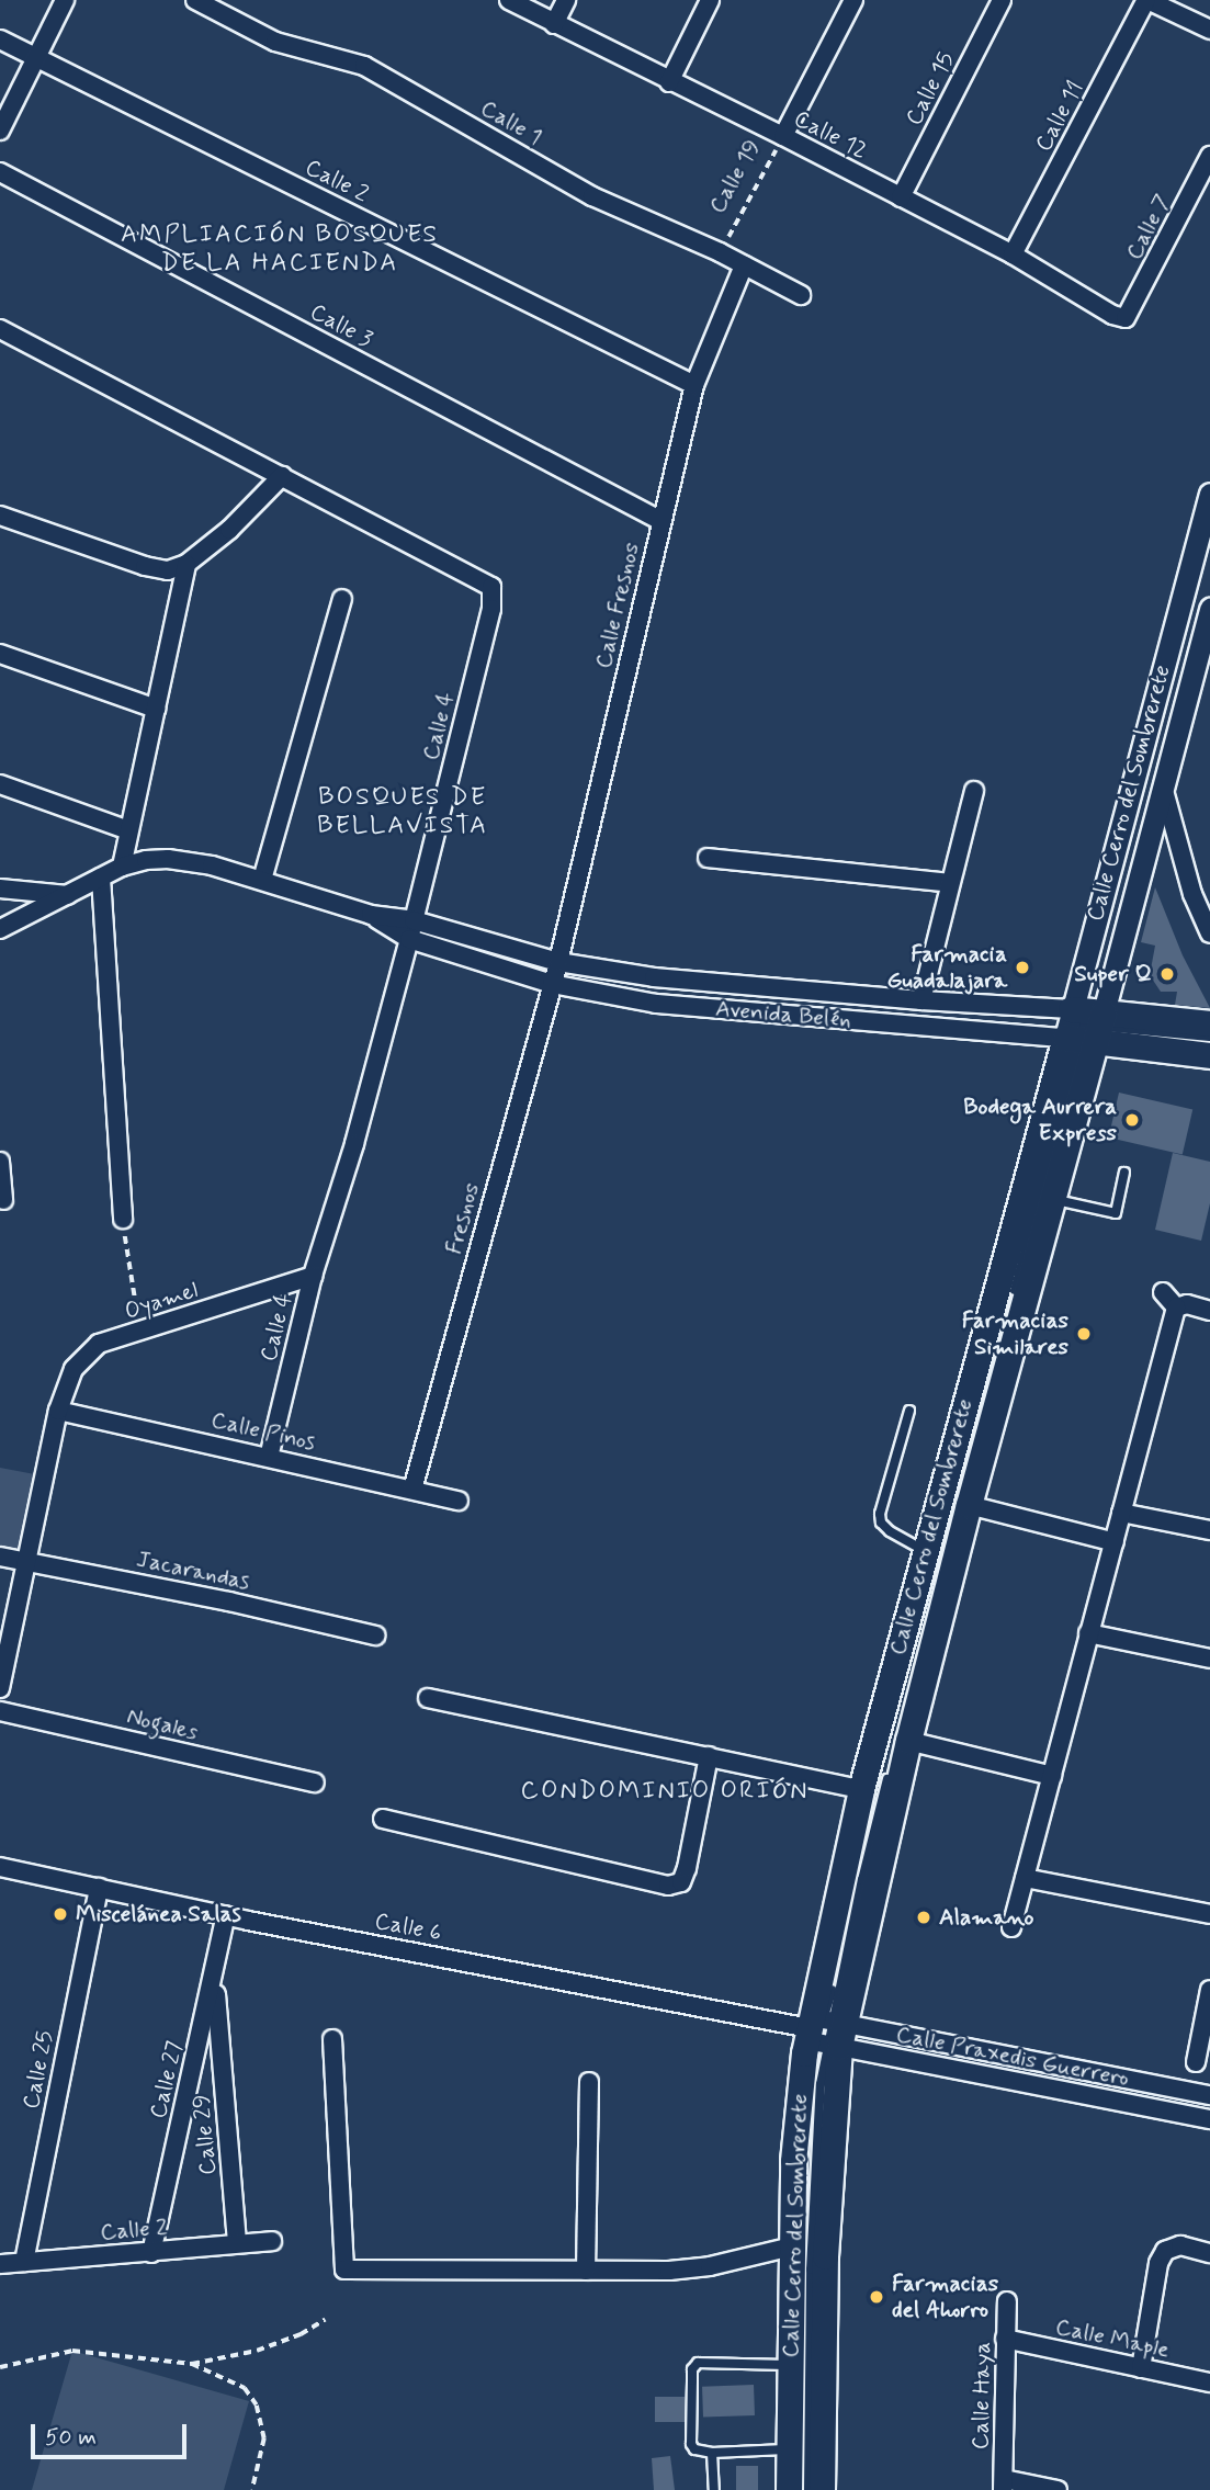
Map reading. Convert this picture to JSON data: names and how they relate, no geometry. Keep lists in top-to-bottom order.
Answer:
{
  "streets": {
    "main road": ["Calle Cerro del Sombrerete", "Avenida Belén"],
    "street": [
      "Calle 15",
      "Calle 11",
      "Calle 1",
      "Calle 12",
      "Calle 19",
      "Calle 2",
      "Calle 7",
      "Calle 3",
      "Calle Fresnos",
      "Calle 4",
      "Fresnos",
      "Oyamel",
      "Calle Pinos",
      "Jacarandas",
      "Nogales",
      "Calle 6",
      "Calle Praxedis Guerrero",
      "Calle 25",
      "Calle 27",
      "Calle 29",
      "Calle Maple",
      "Calle Haya"
    ]
  },
  "crossings": [
    ["Calle 15", "Calle 12"],
    ["Calle 11", "Calle 12"],
    ["Calle 1", "Calle 19"],
    ["Calle 1", "Calle Fresnos"],
    ["Calle 12", "Calle 19"],
    ["Calle 12", "Calle 7"],
    ["Calle 2", "Calle Fresnos"],
    ["Calle 2", "Calle 25"],
    ["Calle 2", "Calle 27"],
    ["Calle 2", "Calle 29"],
    ["Calle 3", "Calle Fresnos"],
    ["Calle Fresnos", "Avenida Belén"],
    ["Calle Fresnos", "Fresnos"],
    ["Calle 4", "Avenida Belén"],
    ["Calle 4", "Oyamel"],
    ["Calle 4", "Calle Pinos"],
    ["Calle Cerro del Sombrerete", "Avenida Belén"],
    ["Calle Cerro del Sombrerete", "Calle 6"],
    ["Calle Cerro del Sombrerete", "Calle Praxedis Guerrero"],
    ["Avenida Belén", "Fresnos"],
    ["Fresnos", "Calle Pinos"],
    ["Oyamel", "Calle Pinos"],
    ["Oyamel", "Jacarandas"],
    ["Calle 6", "Calle Praxedis Guerrero"],
    ["Calle 6", "Calle 25"],
    ["Calle 6", "Calle 27"],
    ["Calle 27", "Calle 29"],
    ["Calle Maple", "Calle Haya"]
  ],
  "districts": ["AMPLIACIÓN BOSQUES DE LA HACIENDA", "BOSQUES DE BELLAVISTA", "CONDOMINIO ORIÓN"],
  "places": [
    "Farmacia Guadalajara",
    "Super Q",
    "Bodega Aurrera Express",
    "Farmacias Similares",
    "Miscelánea Salas",
    "Alamano",
    "Farmacias del Ahorro"
  ],
  "scale_bar": "50 m"
}
